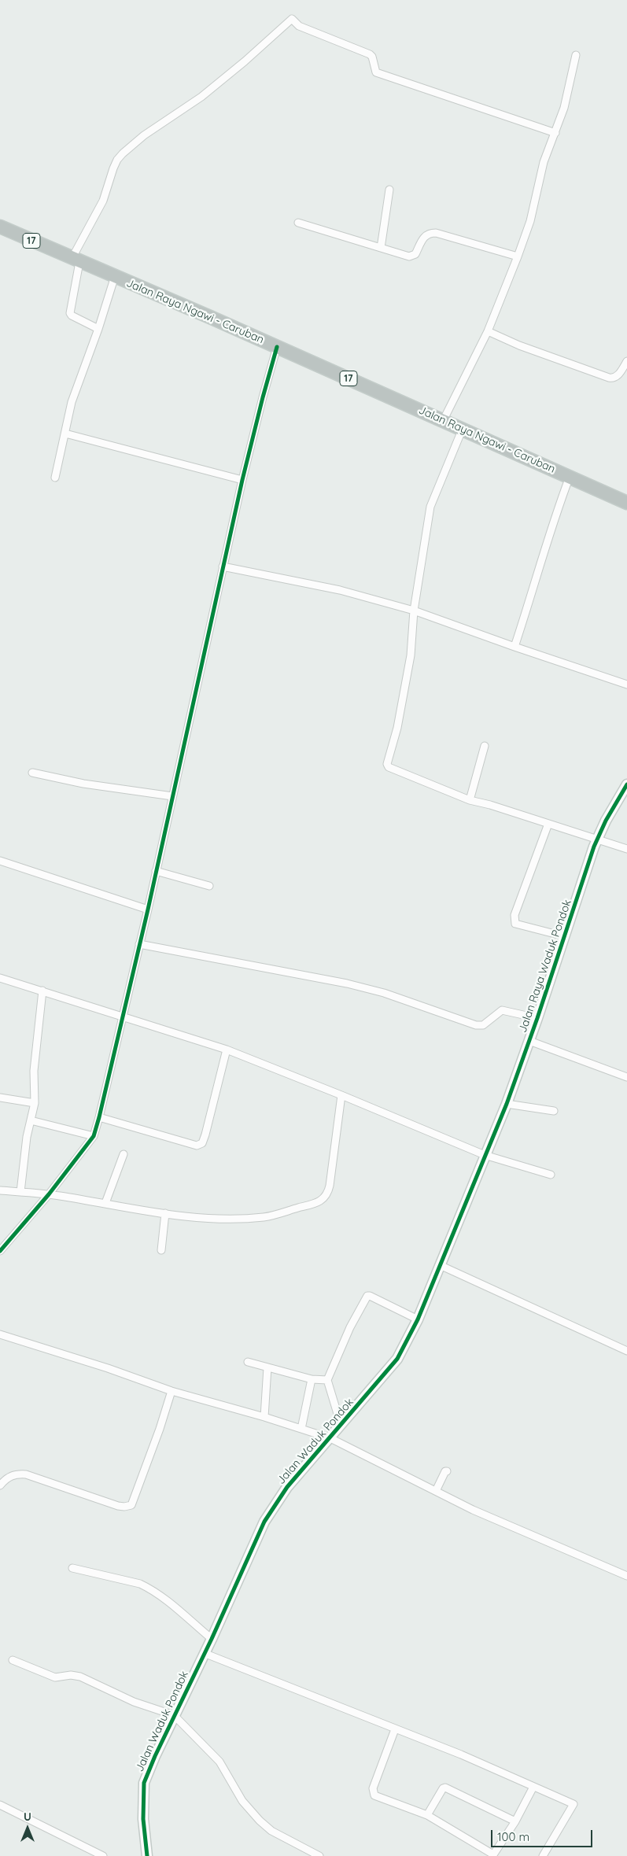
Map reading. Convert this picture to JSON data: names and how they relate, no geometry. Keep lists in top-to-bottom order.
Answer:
{
  "streets": {
    "highway": ["17", "Jalan Raya Ngawi - Caruban"],
    "street": ["Jalan Raya Waduk Pondok", "Jalan Waduk Pondok"]
  },
  "crossings": [
    ["Jalan Raya Waduk Pondok", "Jalan Waduk Pondok"]
  ],
  "scale_bar": "100 m",
  "north": "top"
}
